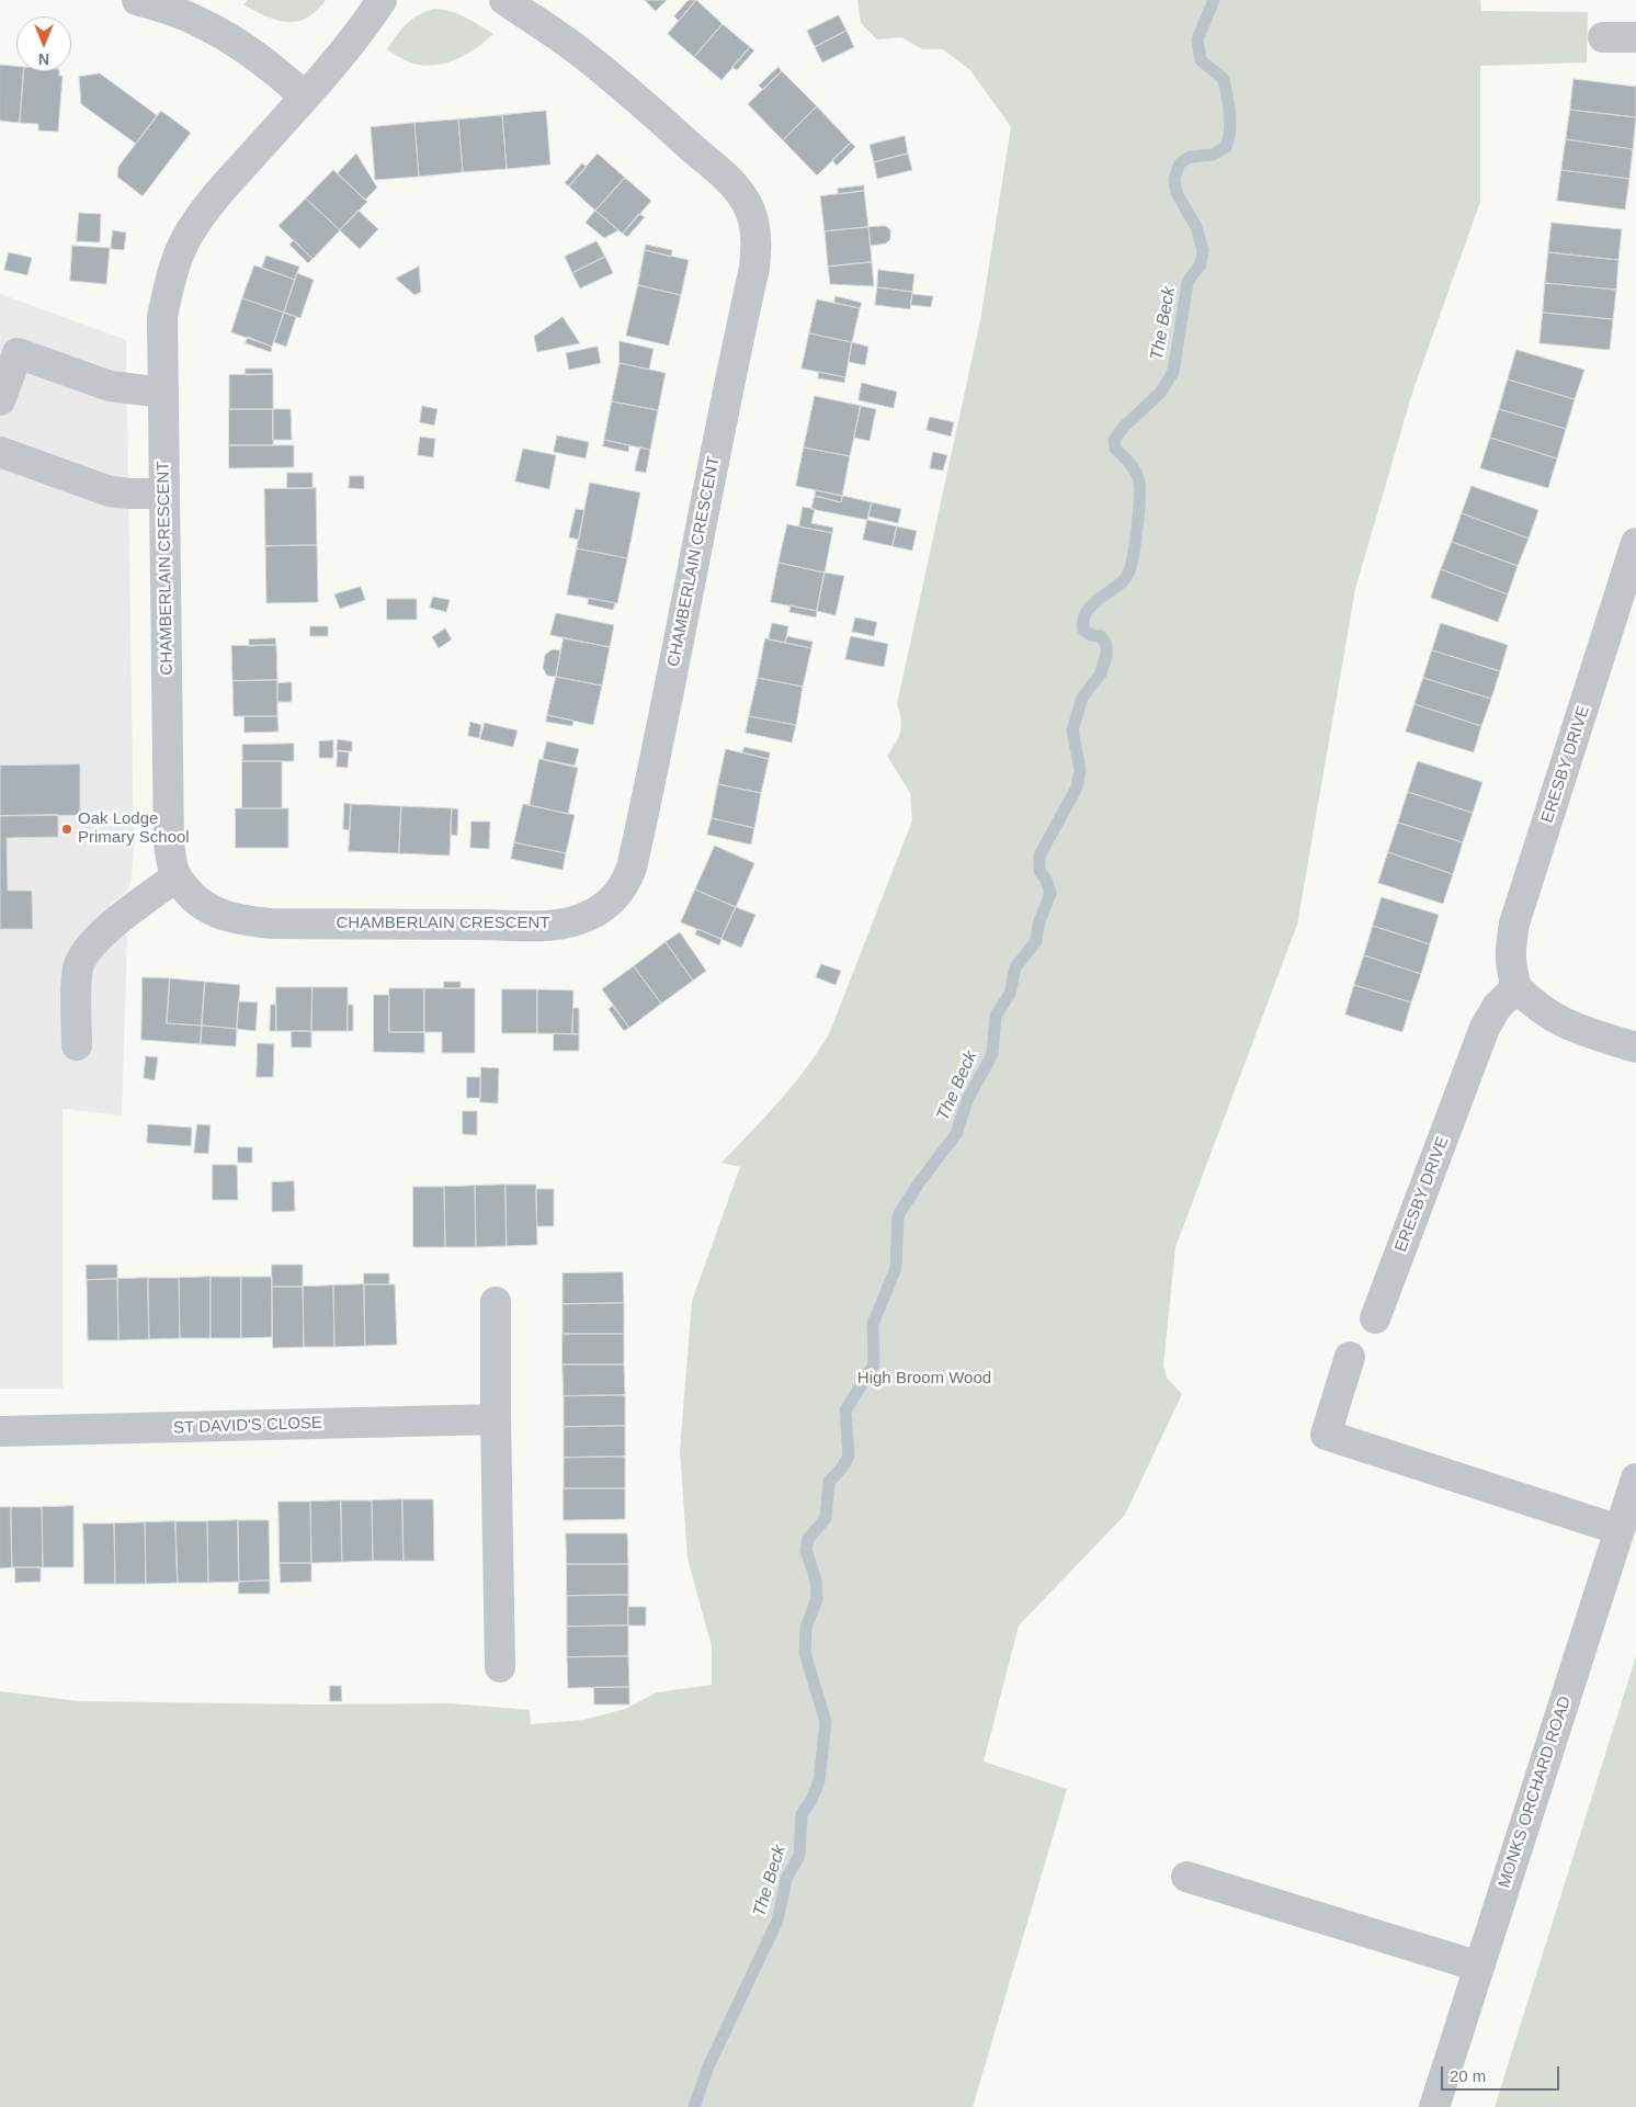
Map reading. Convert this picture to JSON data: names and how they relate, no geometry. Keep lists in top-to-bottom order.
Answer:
{
  "streets": {
    "street": [
      "CHAMBERLAIN CRESCENT",
      "ERESBY DRIVE",
      "ST DAVID'S CLOSE",
      "MONKS ORCHARD ROAD"
    ]
  },
  "water": ["The Beck"],
  "parks": ["High Broom Wood"],
  "places": ["Oak Lodge Primary School"],
  "scale_bar": "20 m",
  "north": "bottom"
}
